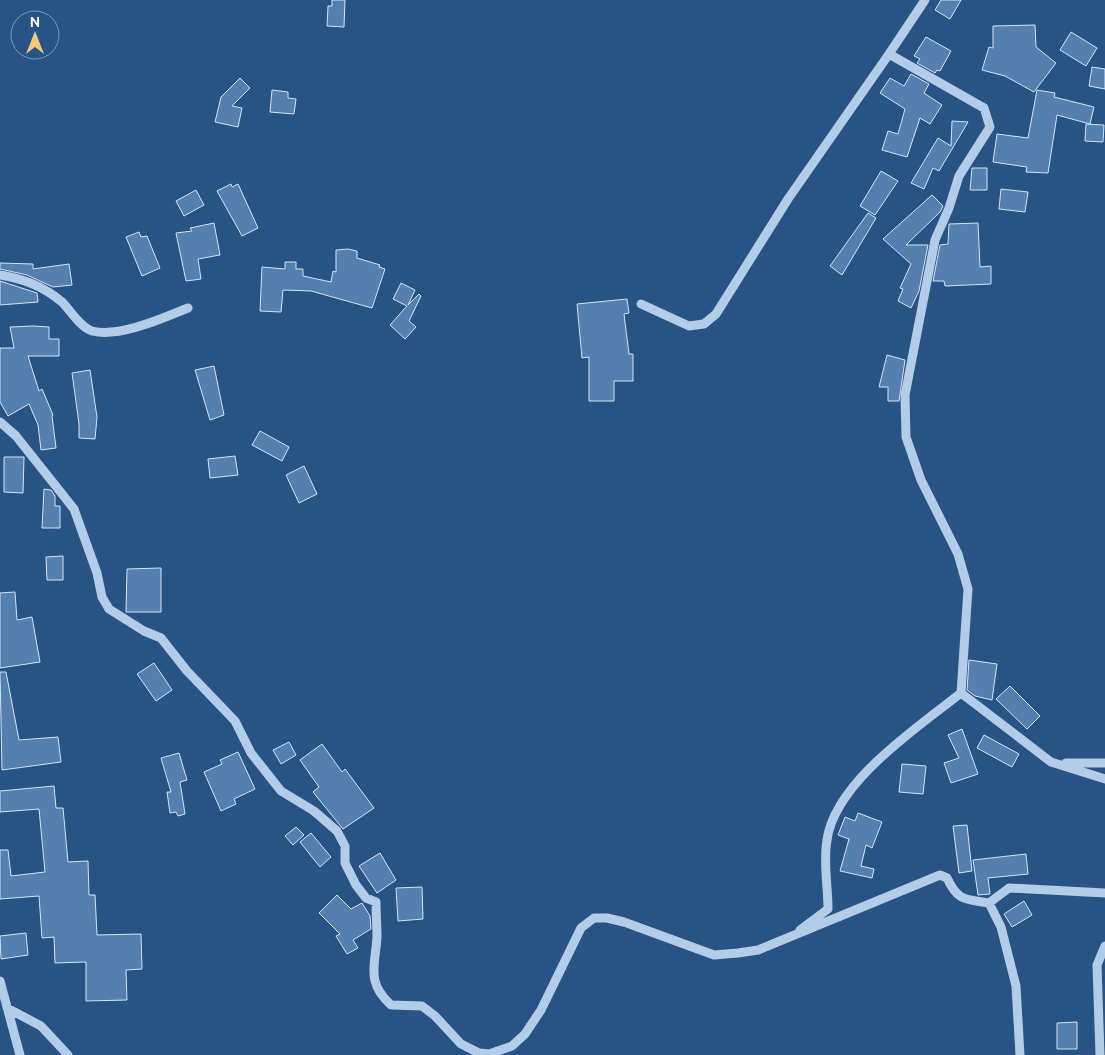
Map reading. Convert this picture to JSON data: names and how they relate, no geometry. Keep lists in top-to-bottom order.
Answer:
{
  "north": "top"
}
